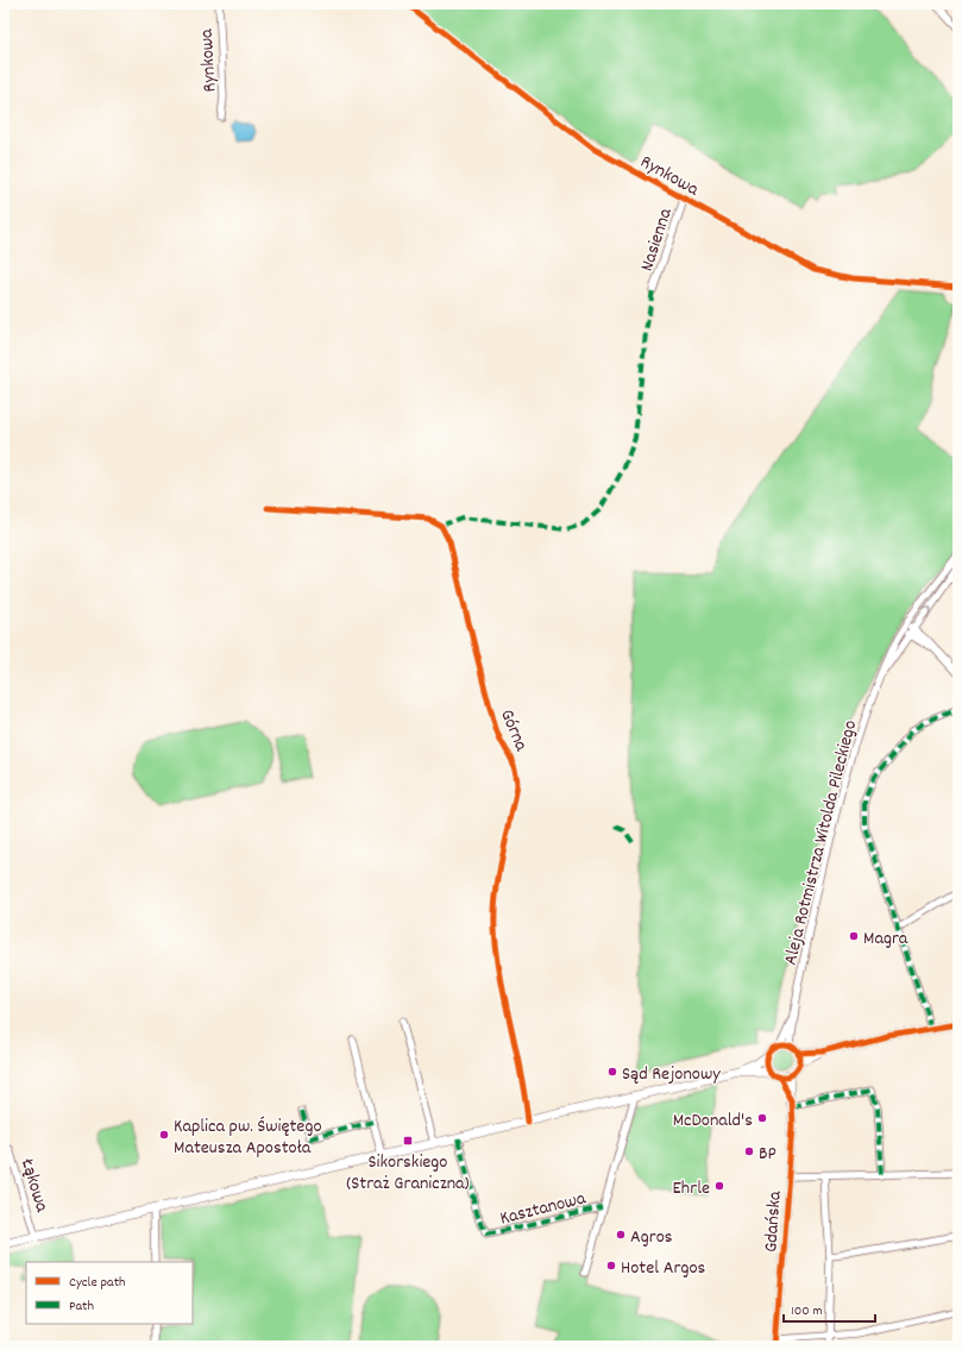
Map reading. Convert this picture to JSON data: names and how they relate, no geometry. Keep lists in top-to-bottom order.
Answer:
{
  "streets": {
    "main road": ["Gdańska"],
    "street": [
      "Rynkowa",
      "Nasienna",
      "Górna",
      "Aleja Rotmistrza Witolda Pileckiego",
      "Łąkowa",
      "Kasztanowa"
    ]
  },
  "crossings": [
    ["Rynkowa", "Nasienna"],
    ["Aleja Rotmistrza Witolda Pileckiego", "Gdańska"]
  ],
  "places": {
    "other": [
      "Magra",
      "Sąd Rejonowy",
      "McDonald's",
      "Kaplica pw. Świętego Mateusza Apostoła",
      "BP",
      "Ehrle",
      "Agros",
      "Hotel Argos"
    ],
    "transit": ["Sikorskiego (Straż Graniczna)"]
  },
  "legend": ["Cycle path", "Path"],
  "scale_bar": "100 m"
}
